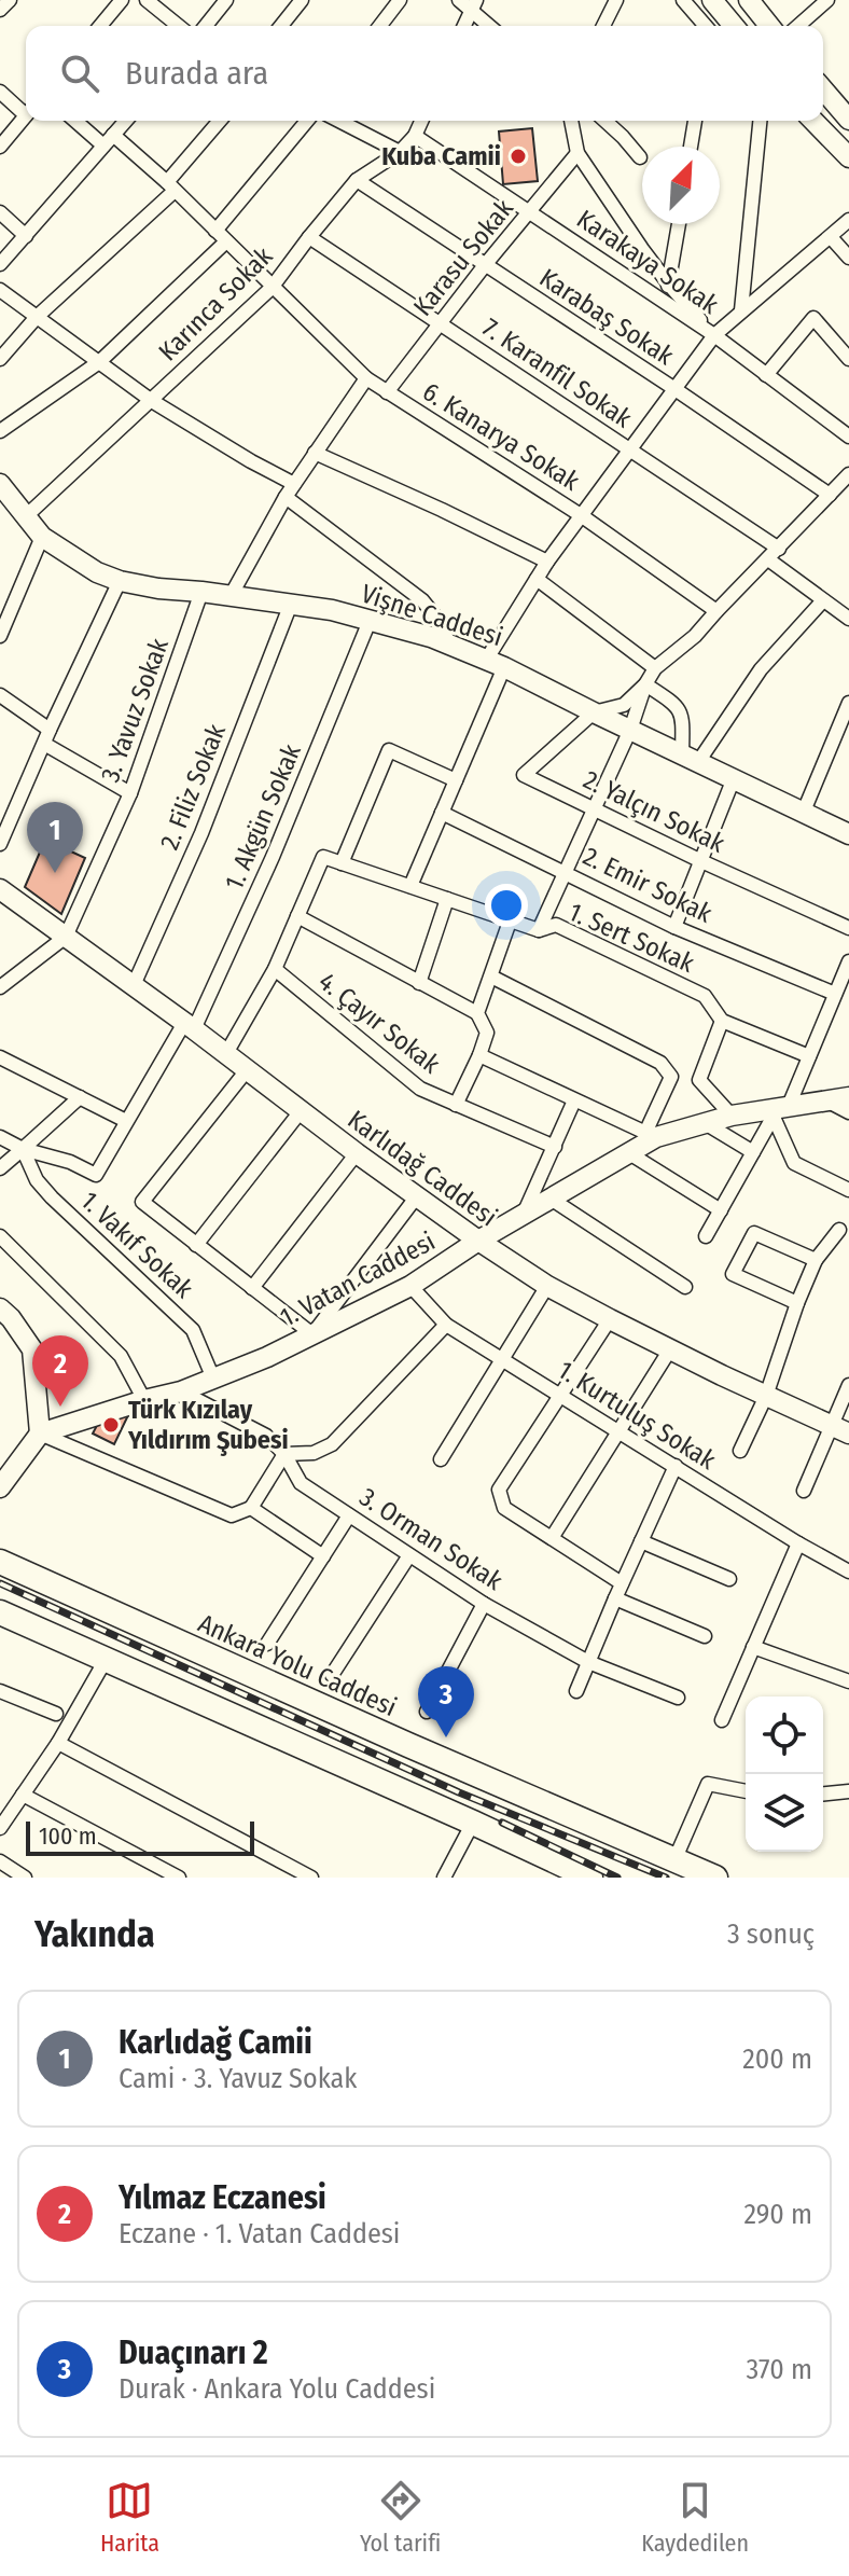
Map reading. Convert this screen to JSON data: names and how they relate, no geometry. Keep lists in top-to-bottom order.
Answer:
{
  "streets": {
    "highway": ["Ankara Yolu Caddesi"],
    "main road": ["Vişne Caddesi", "Karlıdağ Caddesi", "1. Vatan Caddesi"],
    "street": [
      "Karasu Sokak",
      "Karakaya Sokak",
      "Karınca Sokak",
      "Karabaş Sokak",
      "7. Karanfil Sokak",
      "6. Kanarya Sokak",
      "3. Yavuz Sokak",
      "2. Filiz Sokak",
      "2. Yalçın Sokak",
      "1. Akgün Sokak",
      "2. Emir Sokak",
      "1. Sert Sokak",
      "4. Çayır Sokak",
      "1. Vakıf Sokak",
      "1. Kurtuluş Sokak",
      "3. Orman Sokak"
    ]
  },
  "crossings": [
    ["Karasu Sokak", "Karakaya Sokak"],
    ["Karasu Sokak", "Karabaş Sokak"],
    ["Karasu Sokak", "7. Karanfil Sokak"],
    ["Karasu Sokak", "6. Kanarya Sokak"],
    ["Karakaya Sokak", "Karınca Sokak"],
    ["Karınca Sokak", "Karabaş Sokak"],
    ["Karınca Sokak", "7. Karanfil Sokak"],
    ["Karınca Sokak", "6. Kanarya Sokak"],
    ["Karınca Sokak", "Vişne Caddesi"],
    ["Vişne Caddesi", "3. Yavuz Sokak"],
    ["Vişne Caddesi", "2. Filiz Sokak"],
    ["Vişne Caddesi", "2. Yalçın Sokak"],
    ["Vişne Caddesi", "1. Akgün Sokak"],
    ["3. Yavuz Sokak", "Karlıdağ Caddesi"],
    ["2. Filiz Sokak", "Karlıdağ Caddesi"],
    ["1. Akgün Sokak", "Karlıdağ Caddesi"],
    ["1. Akgün Sokak", "1. Vakıf Sokak"],
    ["Karlıdağ Caddesi", "1. Vatan Caddesi"],
    ["1. Vakıf Sokak", "1. Vatan Caddesi"],
    ["1. Vatan Caddesi", "1. Kurtuluş Sokak"],
    ["1. Vatan Caddesi", "3. Orman Sokak"]
  ],
  "places": ["Kuba Camii", "Türk Kızılay Yıldırım Şubesi"],
  "scale_bar": "100 m",
  "north": "top right",
  "page": {
    "search": "Burada ara",
    "pins": ["1", "2", "3"],
    "scale": "100 m",
    "heading": ["Yakında", "3 sonuç"],
    "list": [
      {
        "mark": "1",
        "name": "Karlıdağ Camii",
        "note": "Cami · 3. Yavuz Sokak",
        "value": "200 m"
      },
      {
        "mark": "2",
        "name": "Yılmaz Eczanesi",
        "note": "Eczane · 1. Vatan Caddesi",
        "value": "290 m"
      },
      {
        "mark": "3",
        "name": "Duaçınarı 2",
        "note": "Durak · Ankara Yolu Caddesi",
        "value": "370 m"
      }
    ],
    "nav": ["Harita", "Yol tarifi", "Kaydedilen"]
  }
}
